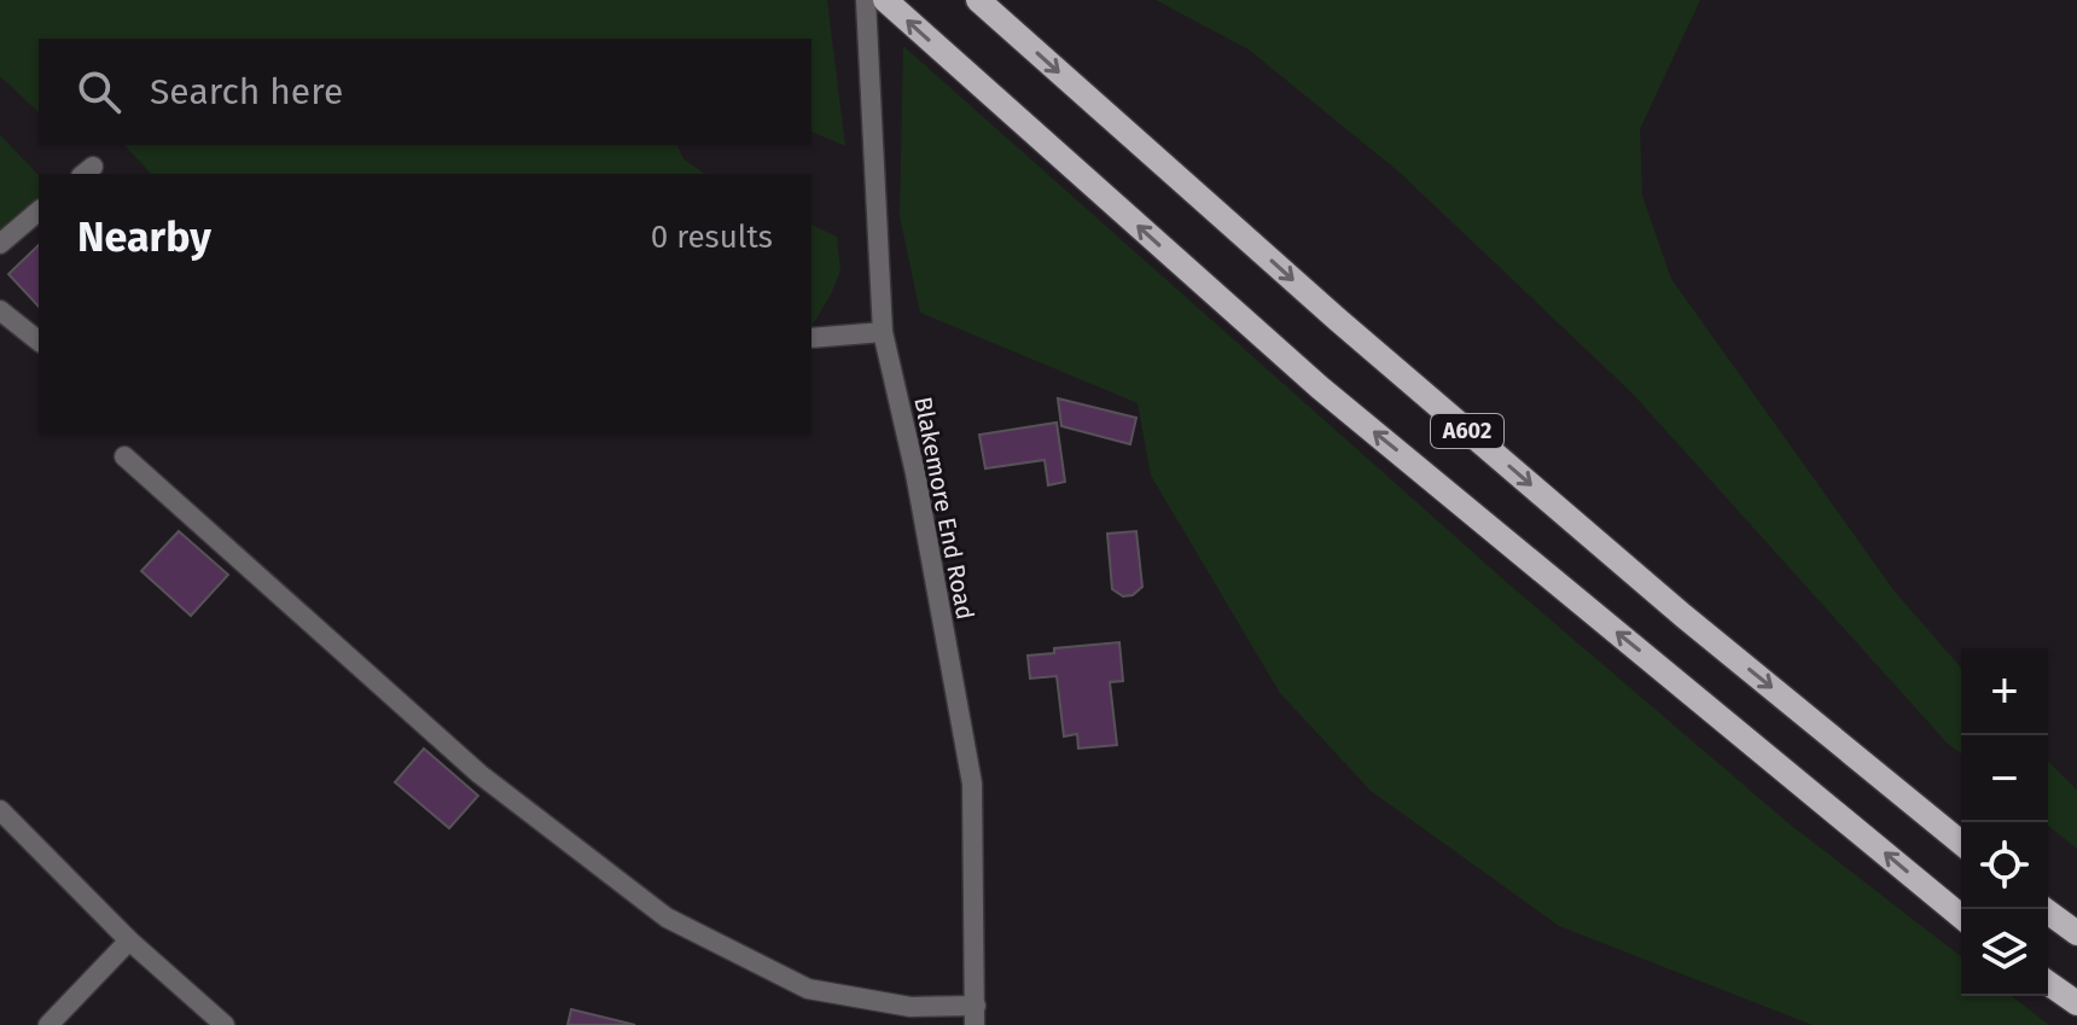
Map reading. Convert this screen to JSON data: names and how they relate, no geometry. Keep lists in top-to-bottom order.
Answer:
{
  "streets": {
    "main road": ["A602"],
    "street": ["Blakemore End Road"]
  },
  "page": {
    "search": "Search here",
    "heading": ["Nearby", "0 results"],
    "map_buttons": ["+", "−"]
  }
}
